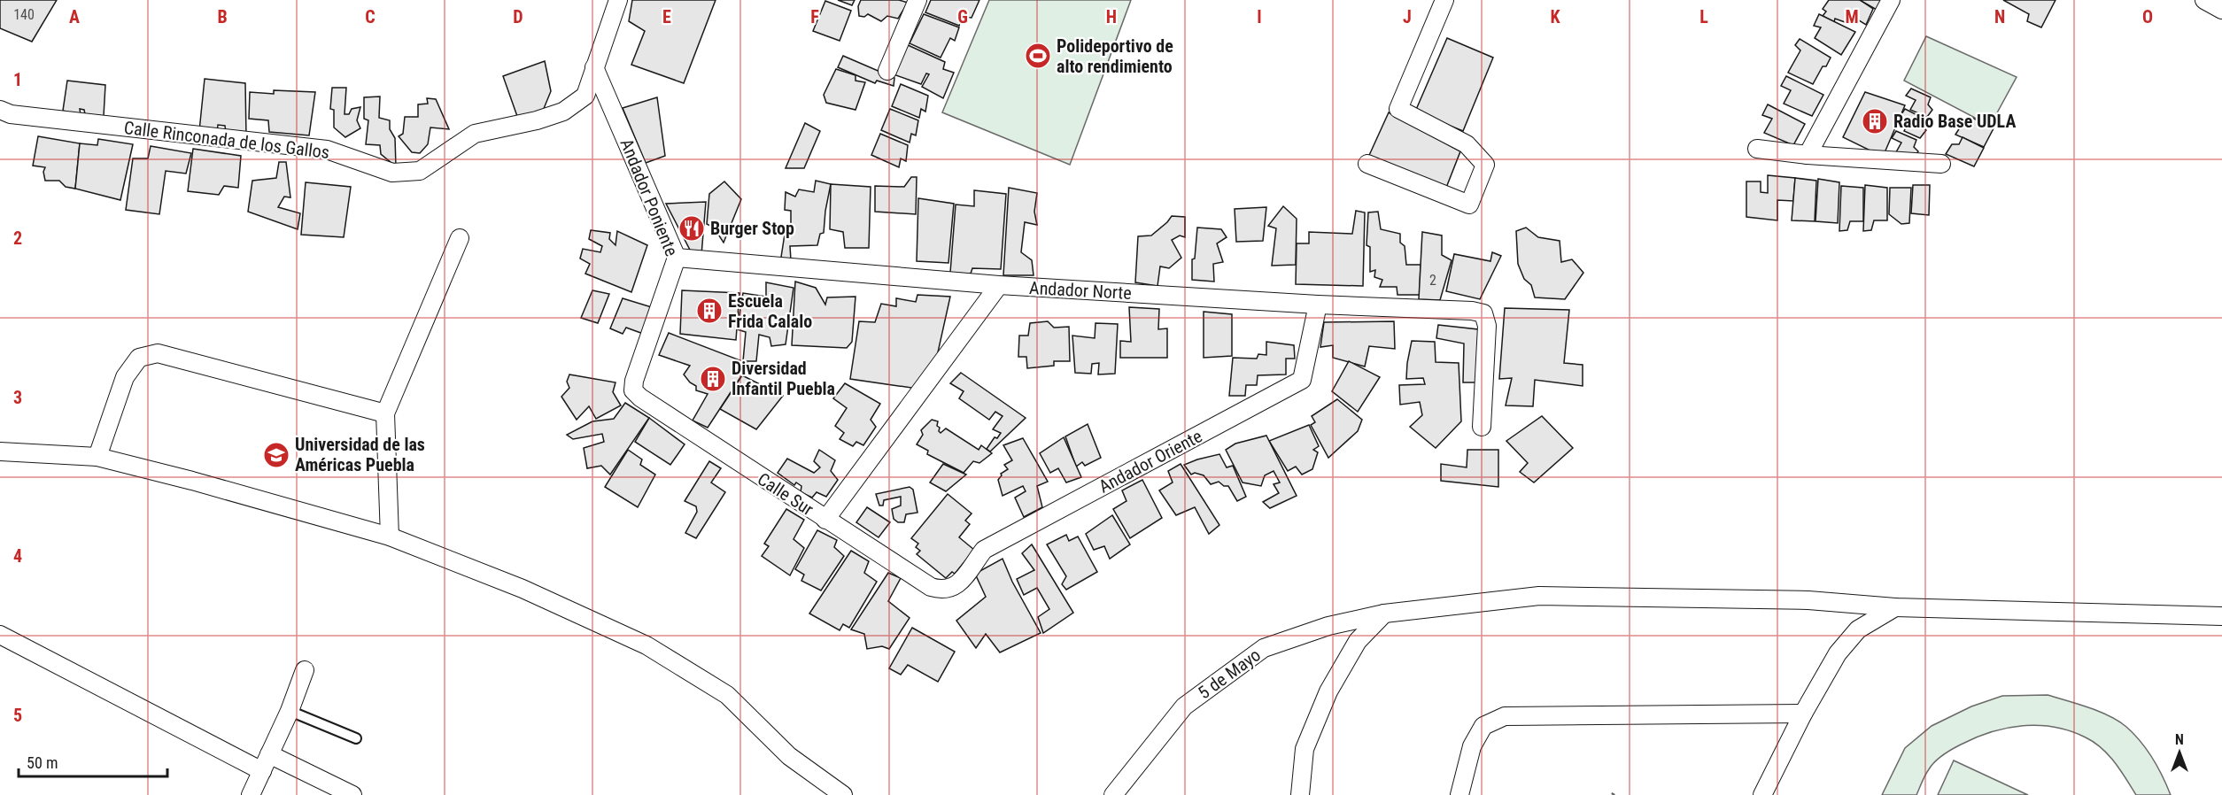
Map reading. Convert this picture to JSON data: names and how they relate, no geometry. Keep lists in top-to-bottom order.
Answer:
{
  "streets": {
    "street": [
      "Calle Rinconada de los Gallos",
      "Andador Poniente",
      "Andador Norte",
      "Andador Oriente",
      "Calle Sur",
      "5 de Mayo"
    ]
  },
  "crossings": [
    ["Calle Rinconada de los Gallos", "Andador Poniente"],
    ["Andador Poniente", "Andador Norte"],
    ["Andador Poniente", "Calle Sur"],
    ["Andador Norte", "Andador Oriente"],
    ["Andador Oriente", "Calle Sur"]
  ],
  "places": {
    "sports": ["Polideportivo de alto rendimiento"],
    "building": ["Radio Base UDLA", "Escuela Frida Calalo", "Diversidad Infantil Puebla"],
    "restaurant": ["Burger Stop"],
    "school or university": ["Universidad de las Américas Puebla"]
  },
  "house_numbers": ["140", "2"],
  "scale_bar": "50 m",
  "north": "top",
  "grid": {
    "columns": [
      "A",
      "B",
      "C",
      "D",
      "E",
      "F",
      "G",
      "H",
      "I",
      "J",
      "K",
      "L",
      "M",
      "N",
      "O"
    ],
    "rows": [
      "1",
      "2",
      "3",
      "4",
      "5"
    ]
  }
}
